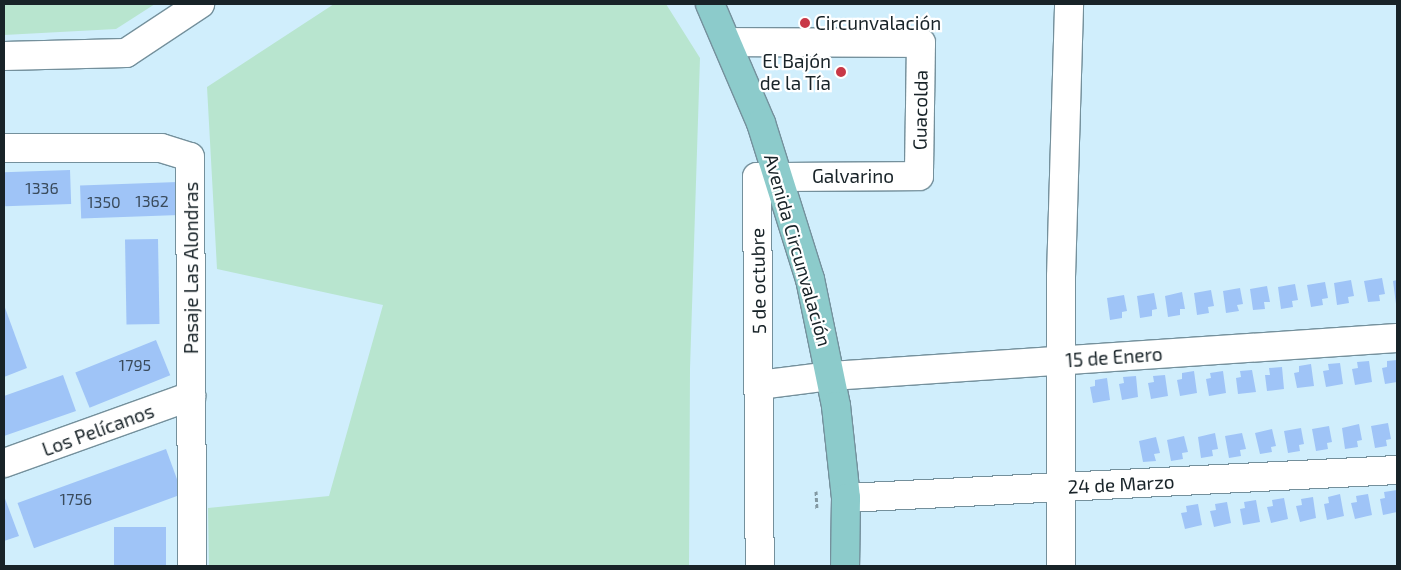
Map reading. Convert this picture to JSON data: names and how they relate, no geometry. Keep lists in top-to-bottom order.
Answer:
{
  "streets": {
    "main road": ["Avenida Circunvalación"],
    "street": [
      "Guacolda",
      "Galvarino",
      "Pasaje Las Alondras",
      "5 de octubre",
      "15 de Enero",
      "Los Pelícanos",
      "24 de Marzo"
    ]
  },
  "crossings": [
    ["Guacolda", "Galvarino"],
    ["Guacolda", "Avenida Circunvalación"],
    ["Galvarino", "Avenida Circunvalación"],
    ["Galvarino", "5 de octubre"],
    ["Avenida Circunvalación", "5 de octubre"],
    ["Avenida Circunvalación", "15 de Enero"],
    ["Avenida Circunvalación", "24 de Marzo"],
    ["Pasaje Las Alondras", "Los Pelícanos"]
  ],
  "places": ["Circunvalación", "El Bajón de la Tía"],
  "house_numbers": [
    "1336",
    "1362",
    "1350",
    "1795",
    "1756"
  ]
}
